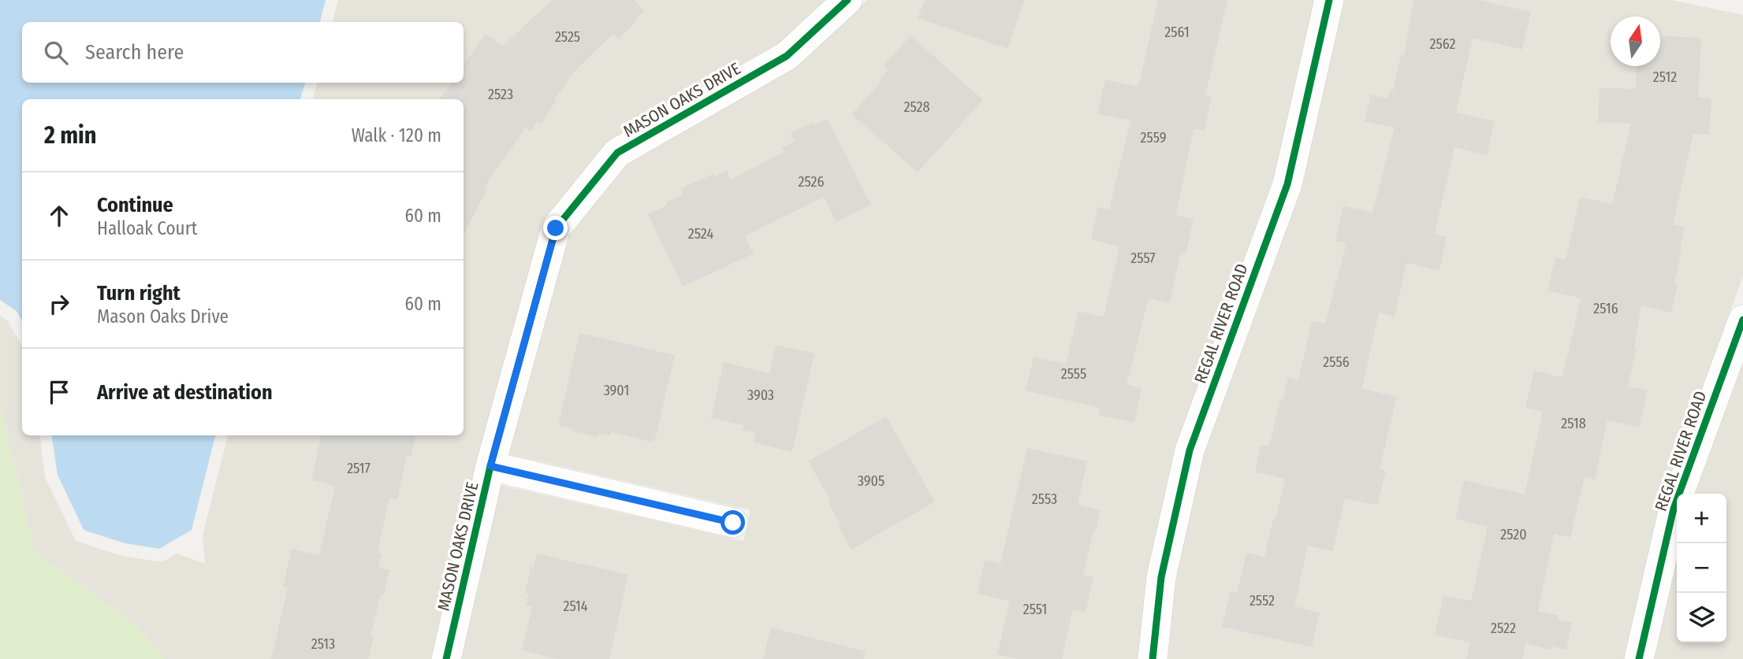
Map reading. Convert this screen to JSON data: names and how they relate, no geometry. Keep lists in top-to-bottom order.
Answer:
{
  "streets": {
    "street": ["MASON OAKS DRIVE", "REGAL RIVER ROAD"]
  },
  "house_numbers": [
    "2561",
    "2525",
    "2562",
    "2512",
    "2523",
    "2528",
    "2559",
    "2526",
    "2524",
    "2557",
    "2516",
    "2556",
    "2555",
    "3901",
    "3903",
    "2518",
    "2517",
    "3905",
    "2553",
    "2520",
    "2552",
    "2514",
    "2551",
    "2522",
    "2513"
  ],
  "north": "top",
  "page": {
    "search": "Search here",
    "heading": ["2 min", "Walk · 120 m"],
    "list": [
      ["Continue", "Halloak Court", "60 m"],
      ["Turn right", "Mason Oaks Drive", "60 m"],
      "Arrive at destination"
    ],
    "map_buttons": ["+", "−"]
  }
}
